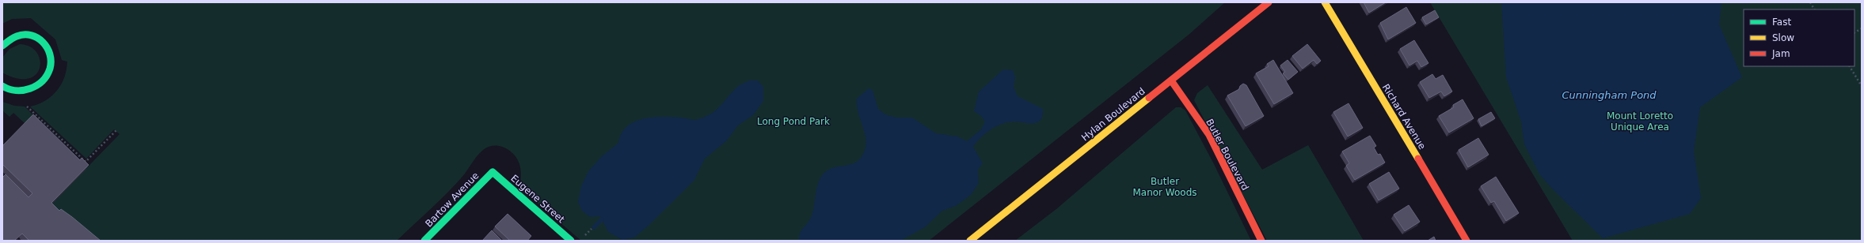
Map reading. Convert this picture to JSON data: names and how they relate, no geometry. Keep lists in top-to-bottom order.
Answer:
{
  "streets": {
    "street": [
      "Hylan Boulevard",
      "Richard Avenue",
      "Butler Boulevard",
      "Eugene Street",
      "Bartow Avenue"
    ]
  },
  "crossings": [
    ["Hylan Boulevard", "Butler Boulevard"],
    ["Eugene Street", "Bartow Avenue"]
  ],
  "water": ["Cunningham Pond"],
  "parks": ["Mount Loretto Unique Area", "Long Pond Park", "Butler Manor Woods"],
  "legend": ["Fast", "Slow", "Jam"]
}
